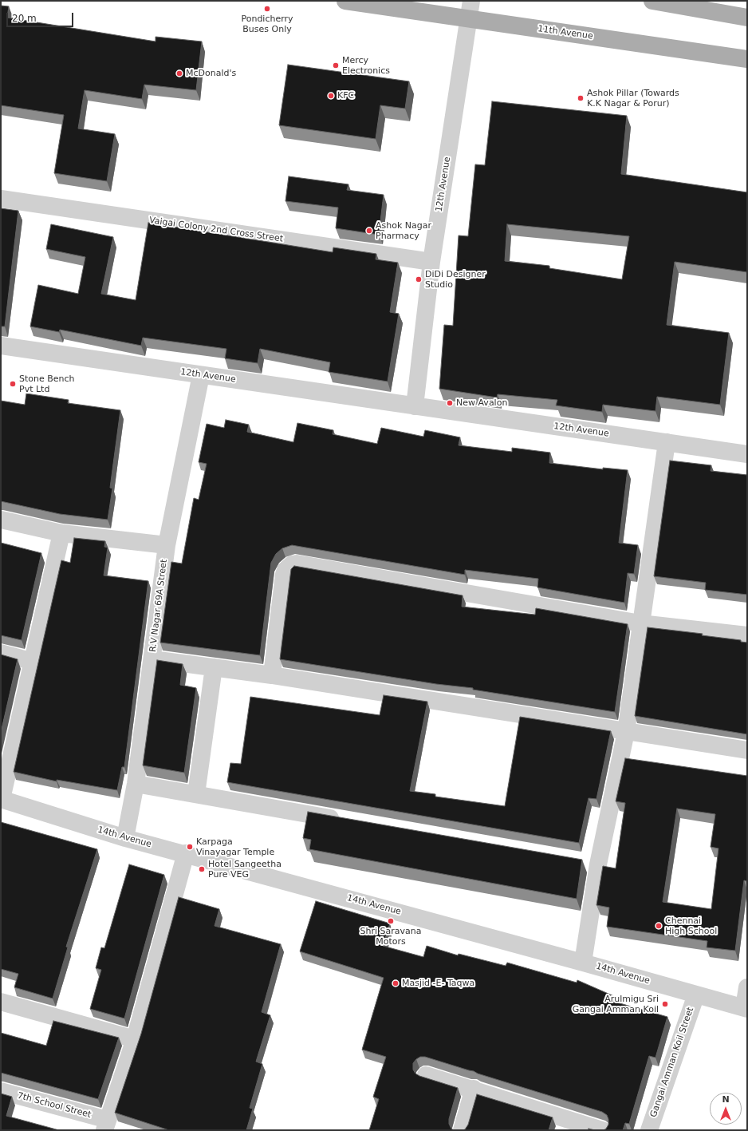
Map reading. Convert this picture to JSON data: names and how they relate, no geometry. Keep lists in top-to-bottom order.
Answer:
{
  "streets": {
    "main road": ["11th Avenue"],
    "street": [
      "12th Avenue",
      "Vaigai Colony 2nd Cross Street",
      "R.V Nagar 69A Street",
      "14th Avenue",
      "Gangai Amman Koil Street",
      "7th School Street"
    ]
  },
  "crossings": [
    ["11th Avenue", "12th Avenue"],
    ["12th Avenue", "Vaigai Colony 2nd Cross Street"],
    ["12th Avenue", "R.V Nagar 69A Street"],
    ["R.V Nagar 69A Street", "14th Avenue"],
    ["14th Avenue", "Gangai Amman Koil Street"]
  ],
  "places": [
    "Pondicherry Buses Only",
    "Mercy Electronics",
    "McDonald's",
    "KFC",
    "Ashok Pillar (Towards K.K Nagar & Porur)",
    "Ashok Nagar Pharmacy",
    "DiDi Designer Studio",
    "Stone Bench Pvt Ltd",
    "New Avalon",
    "Karpaga Vinayagar Temple",
    "Hotel Sangeetha Pure VEG",
    "Shri Saravana Motors",
    "Chennai High School",
    "Masjid -E- Taqwa",
    "Arulmigu Sri Gangai Amman Koil"
  ],
  "scale_bar": "20 m",
  "north": "top"
}
